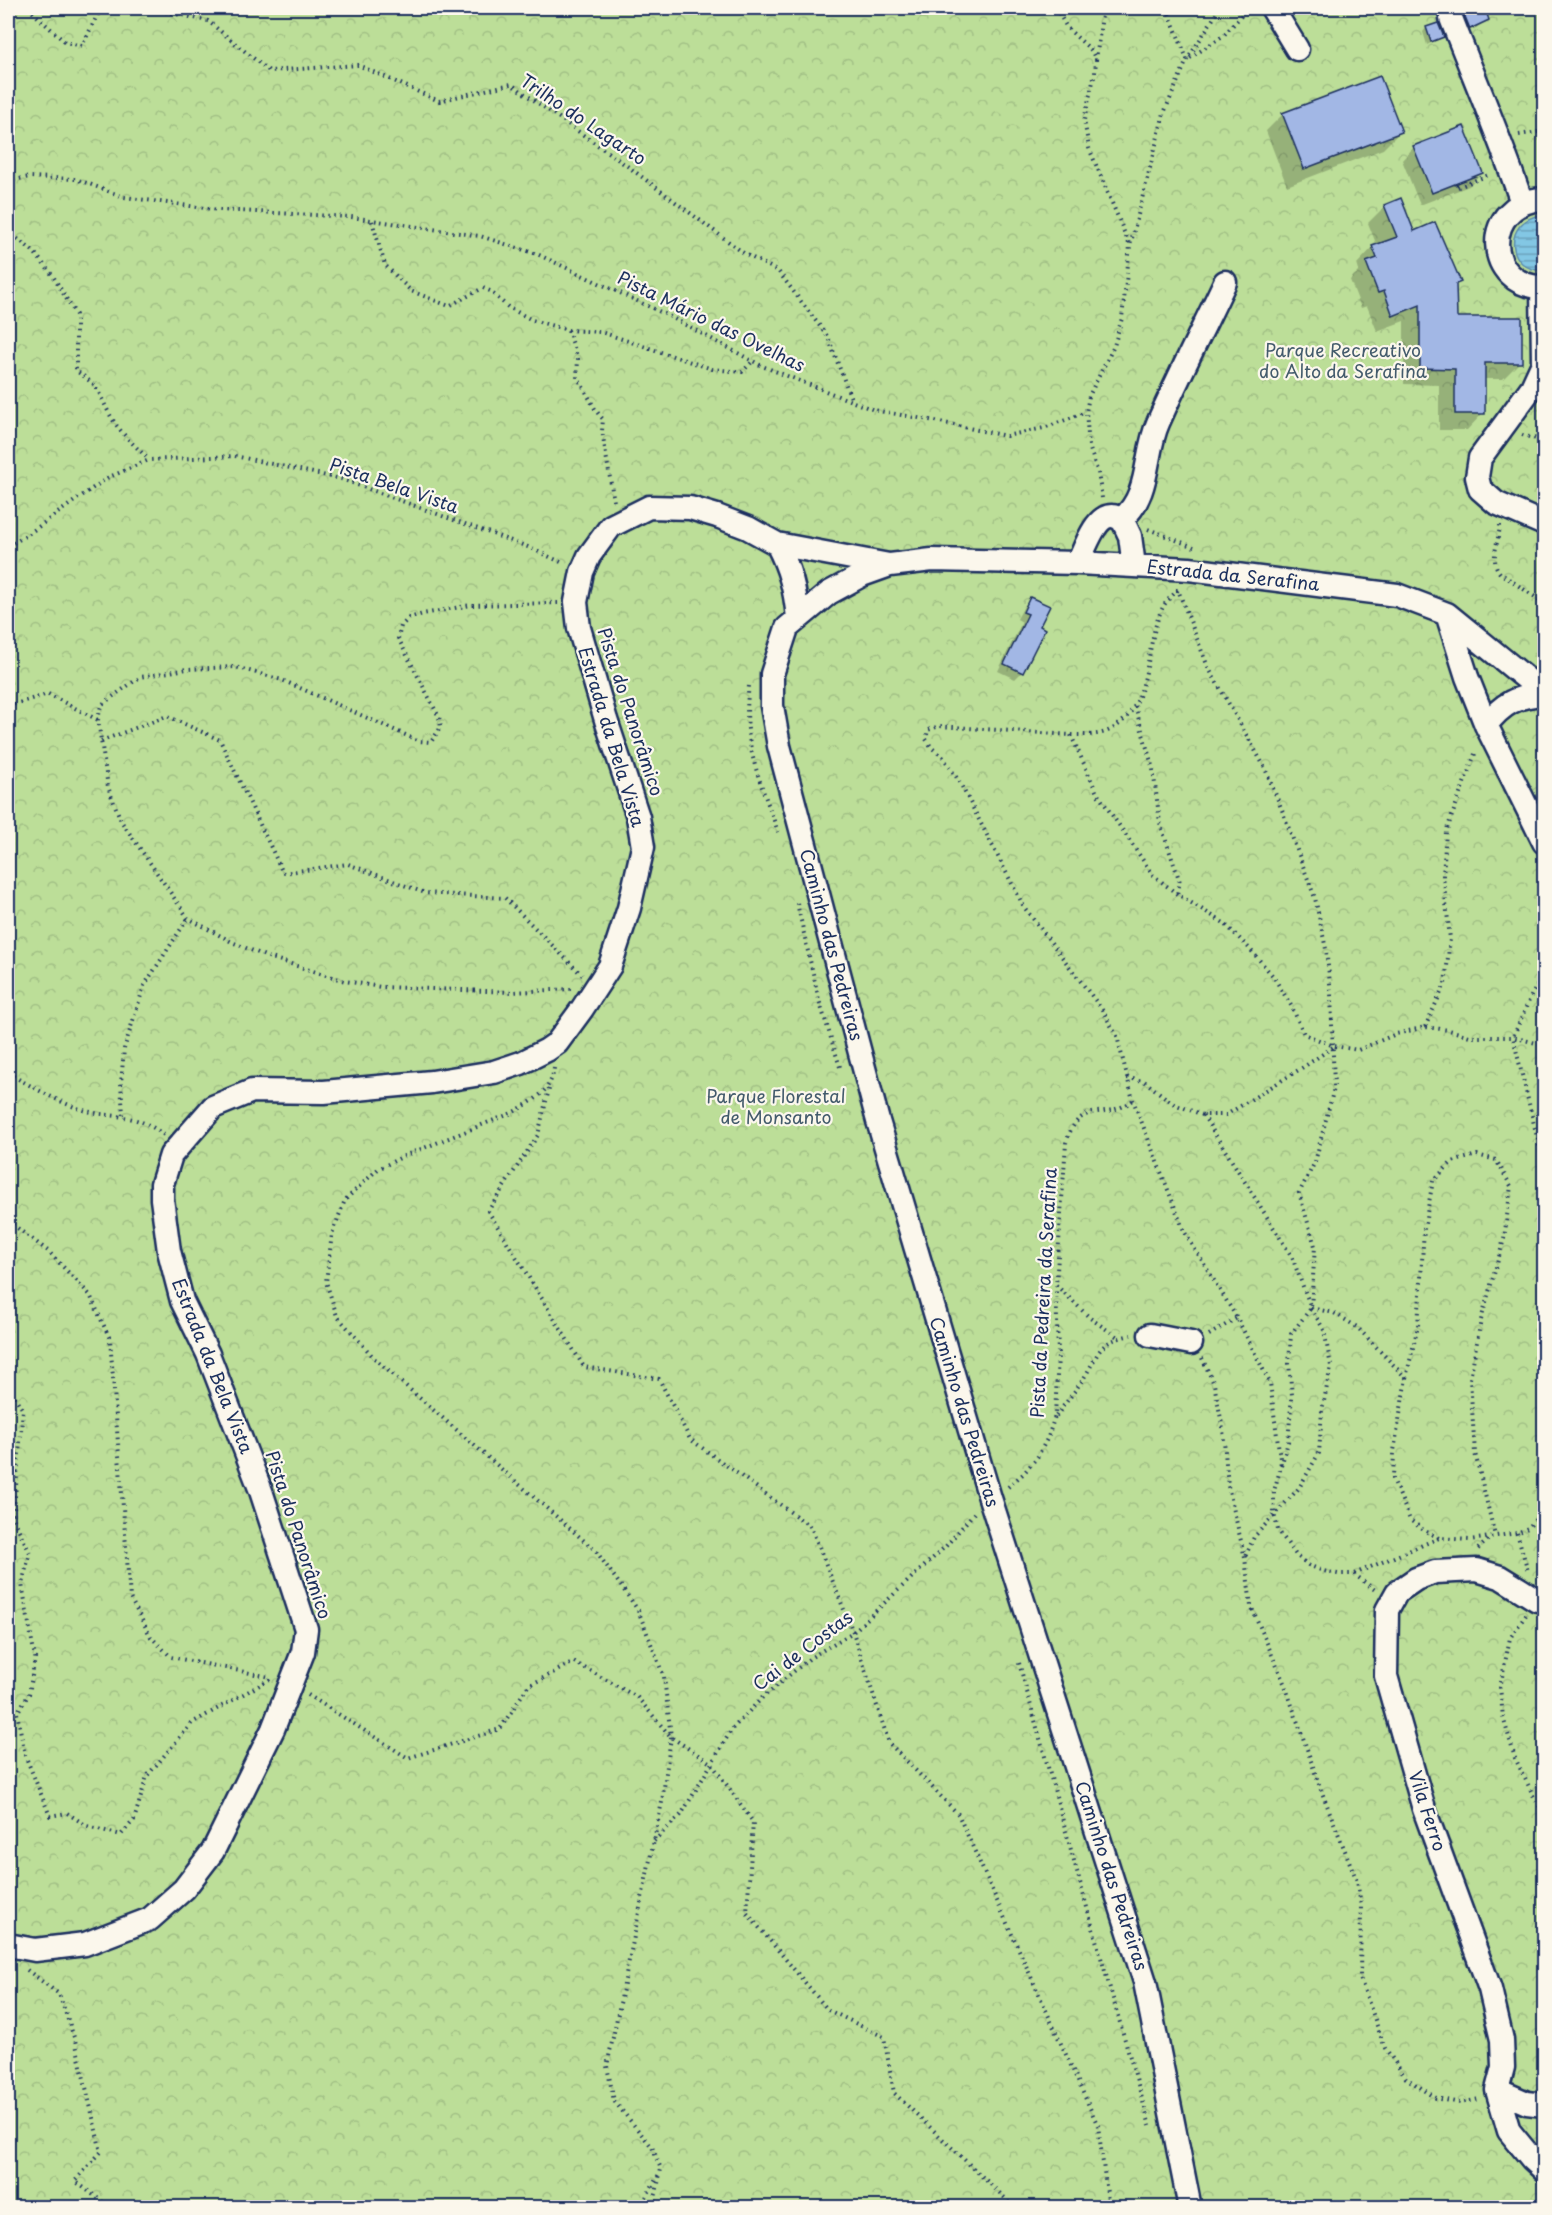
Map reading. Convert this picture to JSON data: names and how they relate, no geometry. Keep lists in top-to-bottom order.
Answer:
{
  "streets": {
    "street": [
      "Estrada da Serafina",
      "Estrada da Bela Vista",
      "Caminho das Pedreiras",
      "Vila Ferro"
    ],
    "path": [
      "Trilho do Lagarto",
      "Pista Mário das Ovelhas",
      "Pista Bela Vista",
      "Pista da Pedreira da Serafina",
      "Cai de Costas"
    ]
  },
  "crossings": [
    ["Trilho do Lagarto", "Pista Mário das Ovelhas"],
    ["Estrada da Serafina", "Estrada da Bela Vista"],
    ["Estrada da Serafina", "Caminho das Pedreiras"],
    ["Estrada da Bela Vista", "Caminho das Pedreiras"],
    ["Caminho das Pedreiras", "Pista da Pedreira da Serafina"],
    ["Caminho das Pedreiras", "Cai de Costas"],
    ["Pista da Pedreira da Serafina", "Cai de Costas"]
  ],
  "parks": ["Parque Recreativo do Alto da Serafina", "Parque Florestal de Monsanto"]
}
